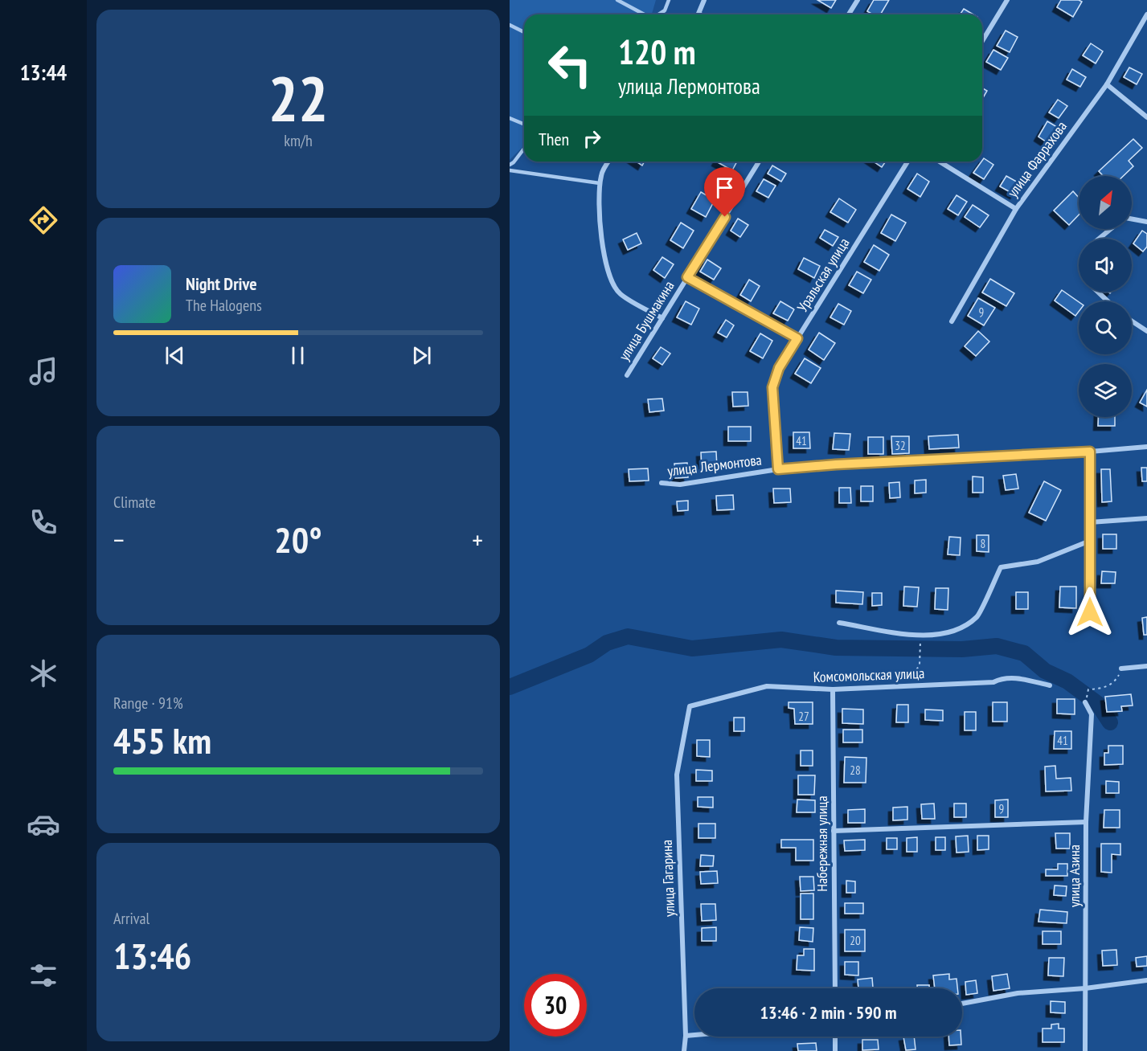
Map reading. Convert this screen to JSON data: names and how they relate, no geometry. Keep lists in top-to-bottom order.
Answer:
{
  "streets": {
    "street": [
      "улица Фаррахова",
      "Уральская улица",
      "улица Бушмакина",
      "улица Лермонтова",
      "Комсомольская улица",
      "Набережная улица",
      "улица Азина",
      "улица Гагарина"
    ]
  },
  "crossings": [
    ["Уральская улица", "улица Лермонтова"],
    ["Комсомольская улица", "Набережная улица"],
    ["Комсомольская улица", "улица Гагарина"]
  ],
  "house_numbers": [
    "9",
    "41",
    "32",
    "8",
    "27",
    "41",
    "28",
    "9",
    "20"
  ],
  "north": "top right",
  "page": {
    "tabs": "13:44",
    "tile": [
      ["22", "km/h"],
      "Climate",
      ["Range · 91%", "455 km"],
      ["Arrival", "13:46"]
    ],
    "turn": ["120 m", "улица Лермонтова"],
    "then": "Then",
    "song": ["Night Drive", "The Halogens"],
    "heat": ["−", "20°", "+"],
    "limit": "30",
    "trip": "13:46 · 2 min · 590 m"
  }
}
